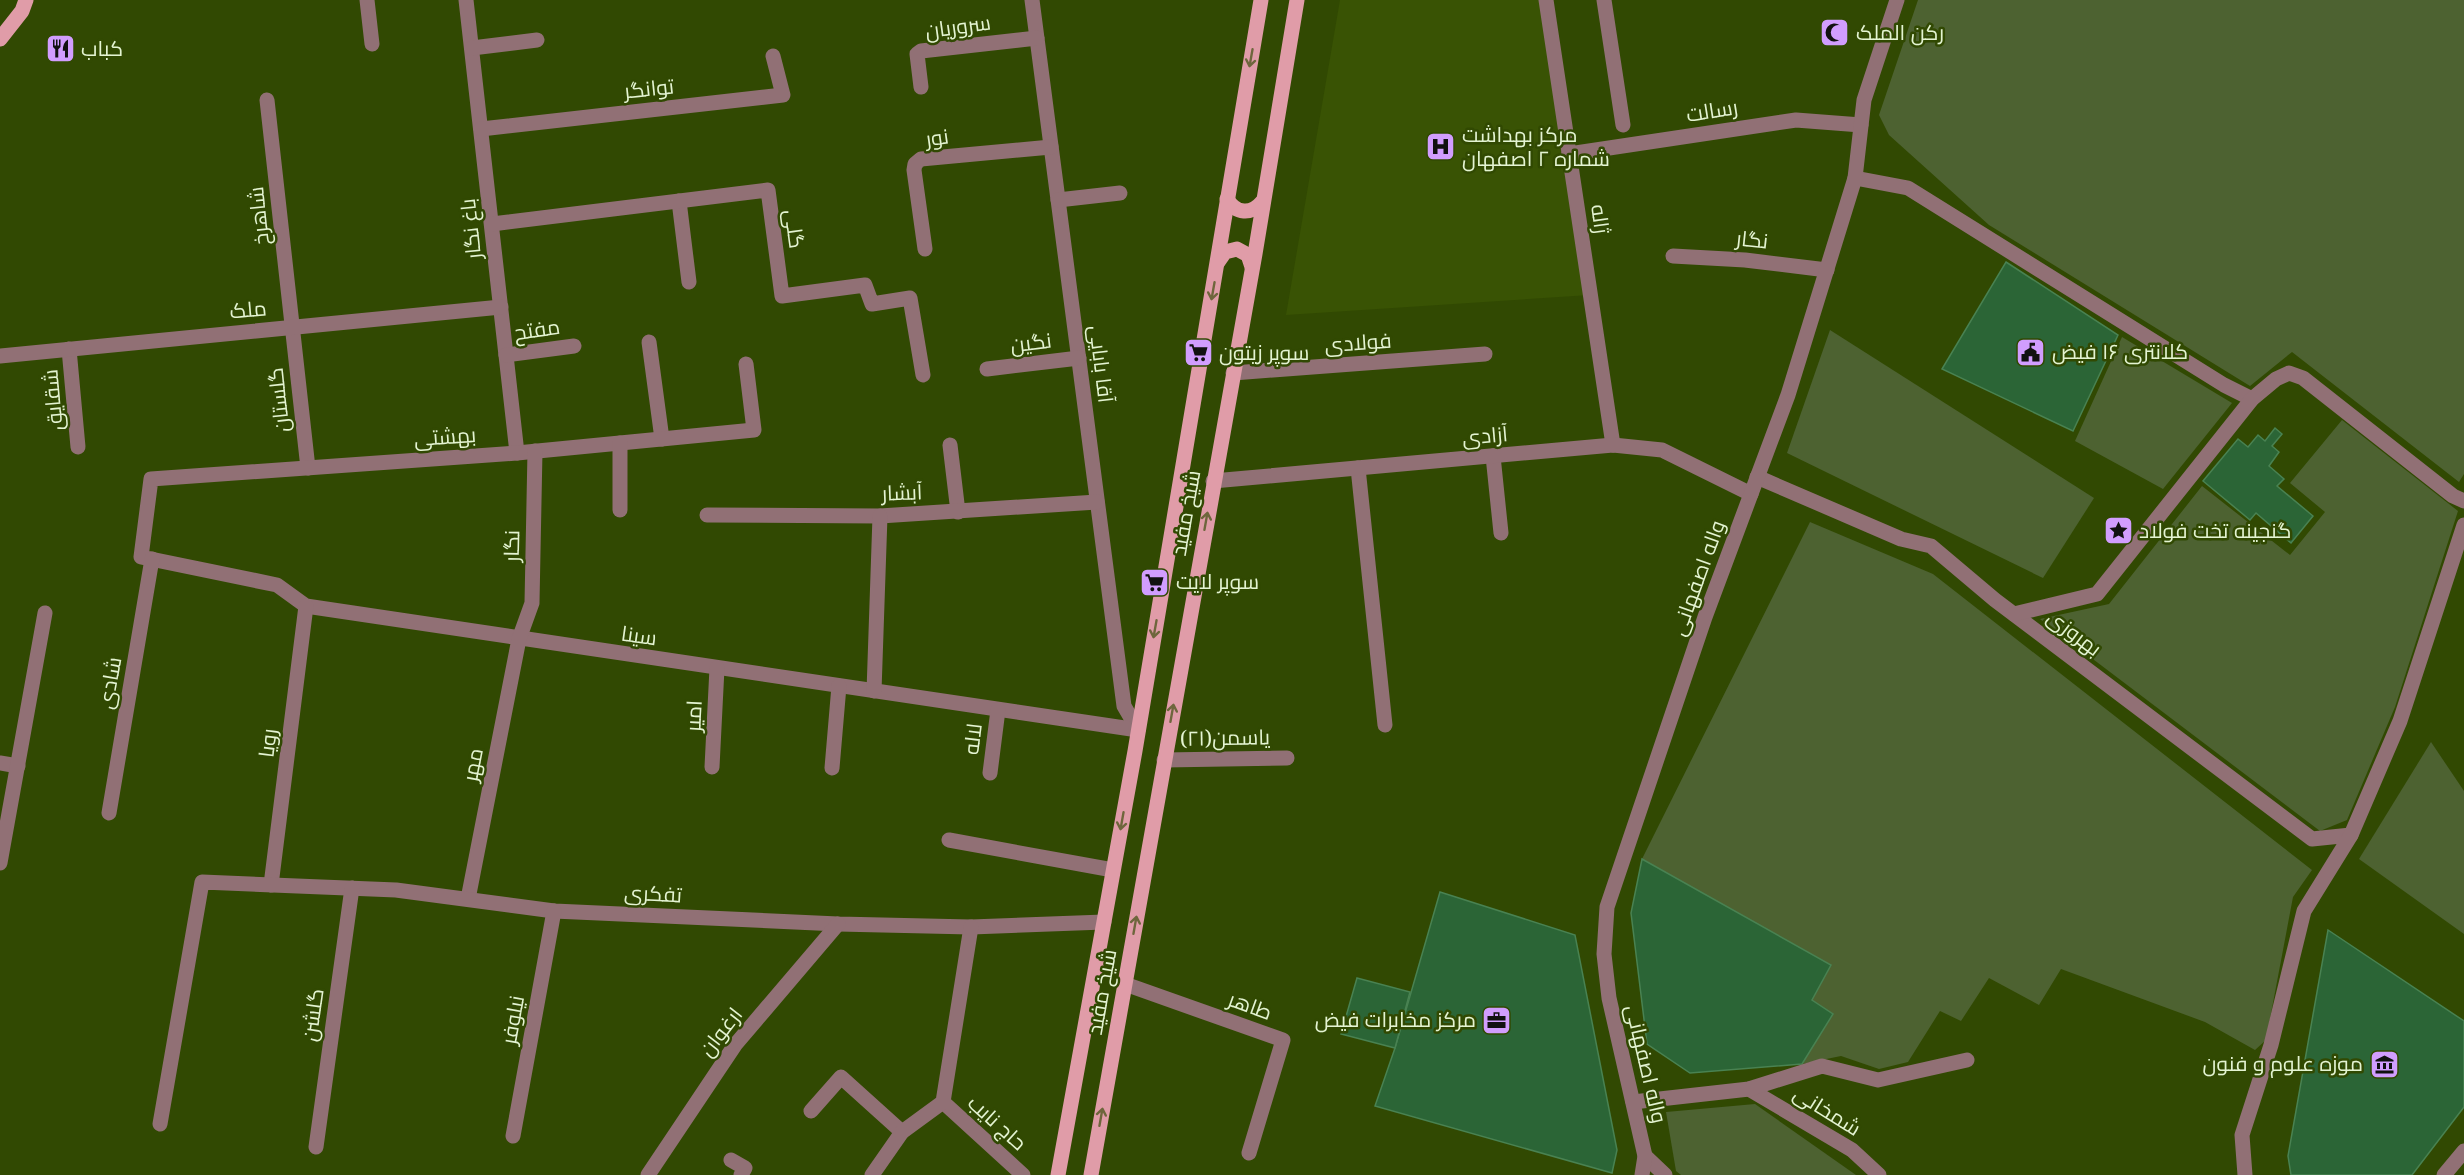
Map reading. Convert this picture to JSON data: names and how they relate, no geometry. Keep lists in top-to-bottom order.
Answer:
{
  "streets": {
    "main road": ["شیخ مفید"],
    "street": [
      "سروریان",
      "توانگر",
      "رسالت",
      "نور",
      "شاهرخ",
      "ژاله",
      "باغ نگار",
      "گلی",
      "نگار",
      "ملک",
      "مفتح",
      "نگین",
      "فولادی",
      "آقا بابایی",
      "شقایق",
      "گلستان",
      "آزادی",
      "بهشتی",
      "آبشار",
      "واله اصفهانی",
      "بهروزی",
      "سینا",
      "شادی",
      "امیر",
      "یاسمن(۲۱)",
      "لاله",
      "رویا",
      "مهر",
      "تفکری",
      "طاهر",
      "گلشن",
      "نیلوفر",
      "ارغوان",
      "شمخانی",
      "حاج نایب"
    ]
  },
  "crossings": [
    ["سروریان", "آقا بابایی"],
    ["توانگر", "باغ نگار"],
    ["رسالت", "ژاله"],
    ["رسالت", "واله اصفهانی"],
    ["نور", "آقا بابایی"],
    ["شاهرخ", "ملک"],
    ["شاهرخ", "گلستان"],
    ["ژاله", "آزادی"],
    ["باغ نگار", "گلی"],
    ["باغ نگار", "ملک"],
    ["باغ نگار", "مفتح"],
    ["باغ نگار", "بهشتی"],
    ["نگار", "بهشتی"],
    ["نگار", "واله اصفهانی"],
    ["نگار", "سینا"],
    ["نگار", "مهر"],
    ["ملک", "شقایق"],
    ["ملک", "گلستان"],
    ["نگین", "آقا بابایی"],
    ["فولادی", "شیخ مفید"],
    ["آقا بابایی", "آبشار"],
    ["آقا بابایی", "شیخ مفید"],
    ["آقا بابایی", "سینا"],
    ["گلستان", "بهشتی"],
    ["آزادی", "شیخ مفید"],
    ["آزادی", "واله اصفهانی"],
    ["بهشتی", "سینا"],
    ["بهشتی", "شادی"],
    ["شیخ مفید", "سینا"],
    ["شیخ مفید", "یاسمن(۲۱)"],
    ["شیخ مفید", "تفکری"],
    ["شیخ مفید", "طاهر"],
    ["واله اصفهانی", "بهروزی"],
    ["سینا", "شادی"],
    ["سینا", "امیر"],
    ["سینا", "لاله"],
    ["سینا", "رویا"],
    ["سینا", "مهر"],
    ["رویا", "تفکری"],
    ["مهر", "تفکری"],
    ["تفکری", "گلشن"],
    ["تفکری", "نیلوفر"],
    ["تفکری", "ارغوان"]
  ],
  "places": {
    "mosque": ["رکن الملک"],
    "restaurant": ["کباب"],
    "hospital": ["مرکز بهداشت شماره ۲ اصفهان"],
    "public building": ["کلانتری ۱۶ فیض"],
    "supermarket": ["سوپر زیتون", "سوپر لایت"],
    "place": ["گنجینه تخت فولاد"],
    "office": ["مرکز مخابرات فیض"],
    "museum": ["موزه علوم و فنون"]
  }
}
